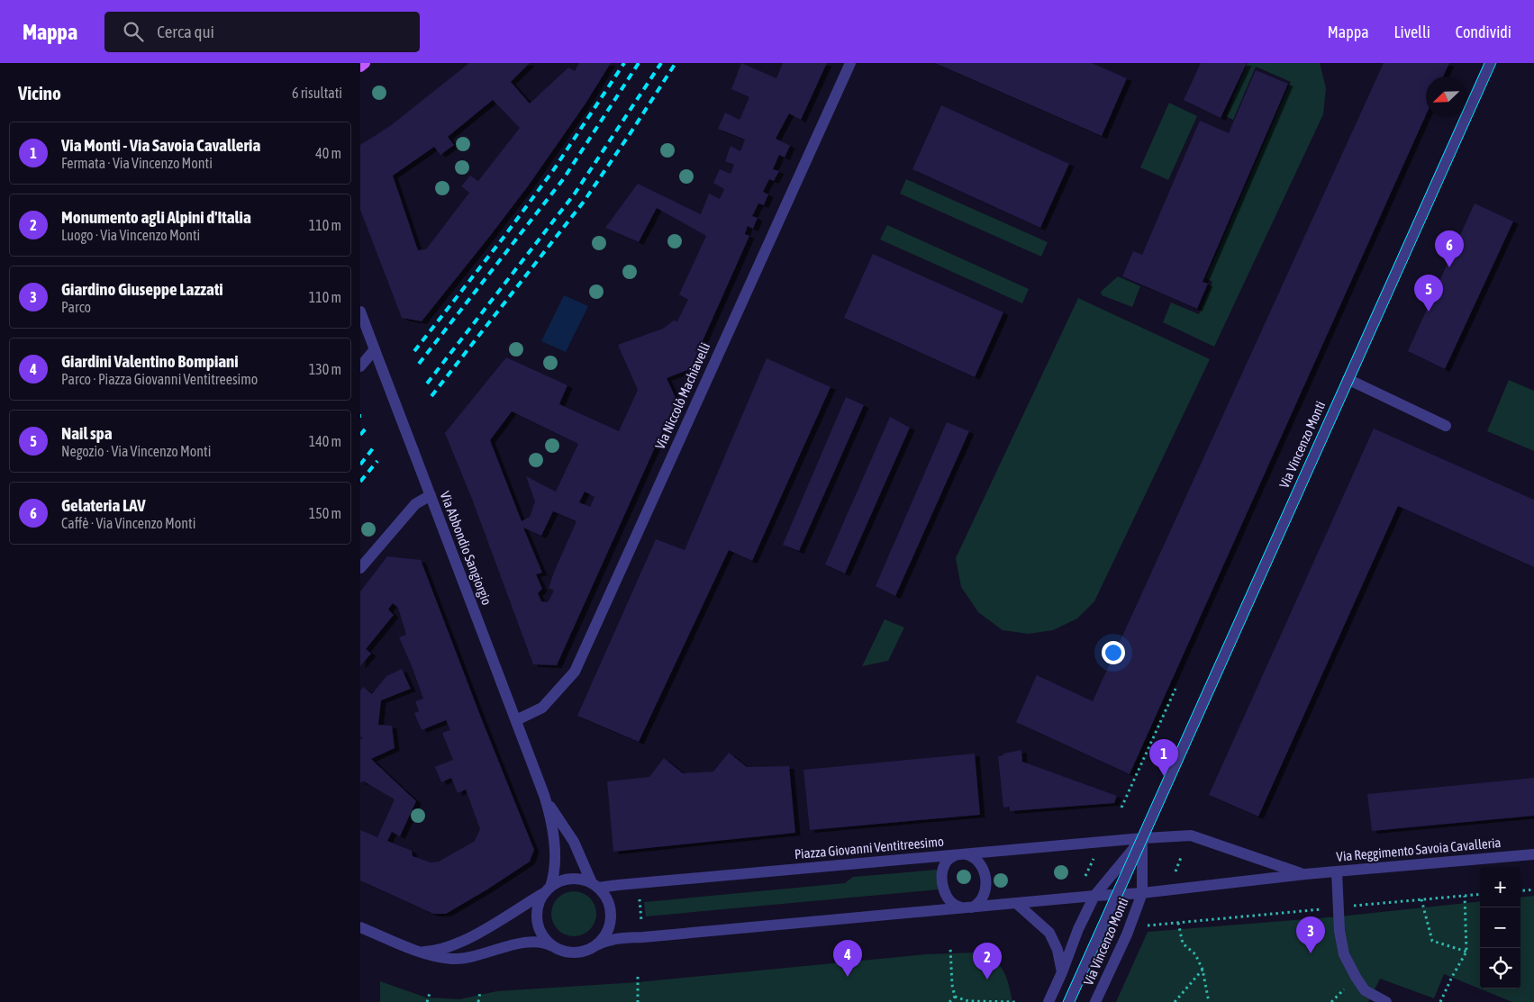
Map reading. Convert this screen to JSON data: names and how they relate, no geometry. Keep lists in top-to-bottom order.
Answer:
{
  "streets": {
    "street": [
      "Via Niccolò Machiavelli",
      "Via Vincenzo Monti",
      "Via Abbondio Sangiorgio",
      "Piazza Giovanni Ventitreesimo",
      "Via Reggimento Savoia Cavalleria"
    ]
  },
  "crossings": [
    ["Via Niccolò Machiavelli", "Via Abbondio Sangiorgio"],
    ["Via Vincenzo Monti", "Piazza Giovanni Ventitreesimo"],
    ["Via Vincenzo Monti", "Via Reggimento Savoia Cavalleria"],
    ["Via Abbondio Sangiorgio", "Piazza Giovanni Ventitreesimo"],
    ["Piazza Giovanni Ventitreesimo", "Via Reggimento Savoia Cavalleria"]
  ],
  "north": "bottom left",
  "page": {
    "header": "Mappa",
    "search": "Cerca qui",
    "nav": ["Mappa", "Livelli", "Condividi"],
    "heading": ["Vicino", "6 risultati"],
    "list": [
      {
        "mark": "1",
        "name": "Via Monti - Via Savoia Cavalleria",
        "note": "Fermata · Via Vincenzo Monti",
        "value": "40 m"
      },
      {
        "mark": "2",
        "name": "Monumento agli Alpini d'Italia",
        "note": "Luogo · Via Vincenzo Monti",
        "value": "110 m"
      },
      {
        "mark": "3",
        "name": "Giardino Giuseppe Lazzati",
        "note": "Parco",
        "value": "110 m"
      },
      {
        "mark": "4",
        "name": "Giardini Valentino Bompiani",
        "note": "Parco · Piazza Giovanni Ventitreesimo",
        "value": "130 m"
      },
      {
        "mark": "5",
        "name": "Nail spa",
        "note": "Negozio · Via Vincenzo Monti",
        "value": "140 m"
      },
      {
        "mark": "6",
        "name": "Gelateria LAV",
        "note": "Caffè · Via Vincenzo Monti",
        "value": "150 m"
      }
    ],
    "pins": [
      "6",
      "5",
      "1",
      "3",
      "4",
      "2"
    ],
    "map_buttons": ["+", "−"]
  }
}
